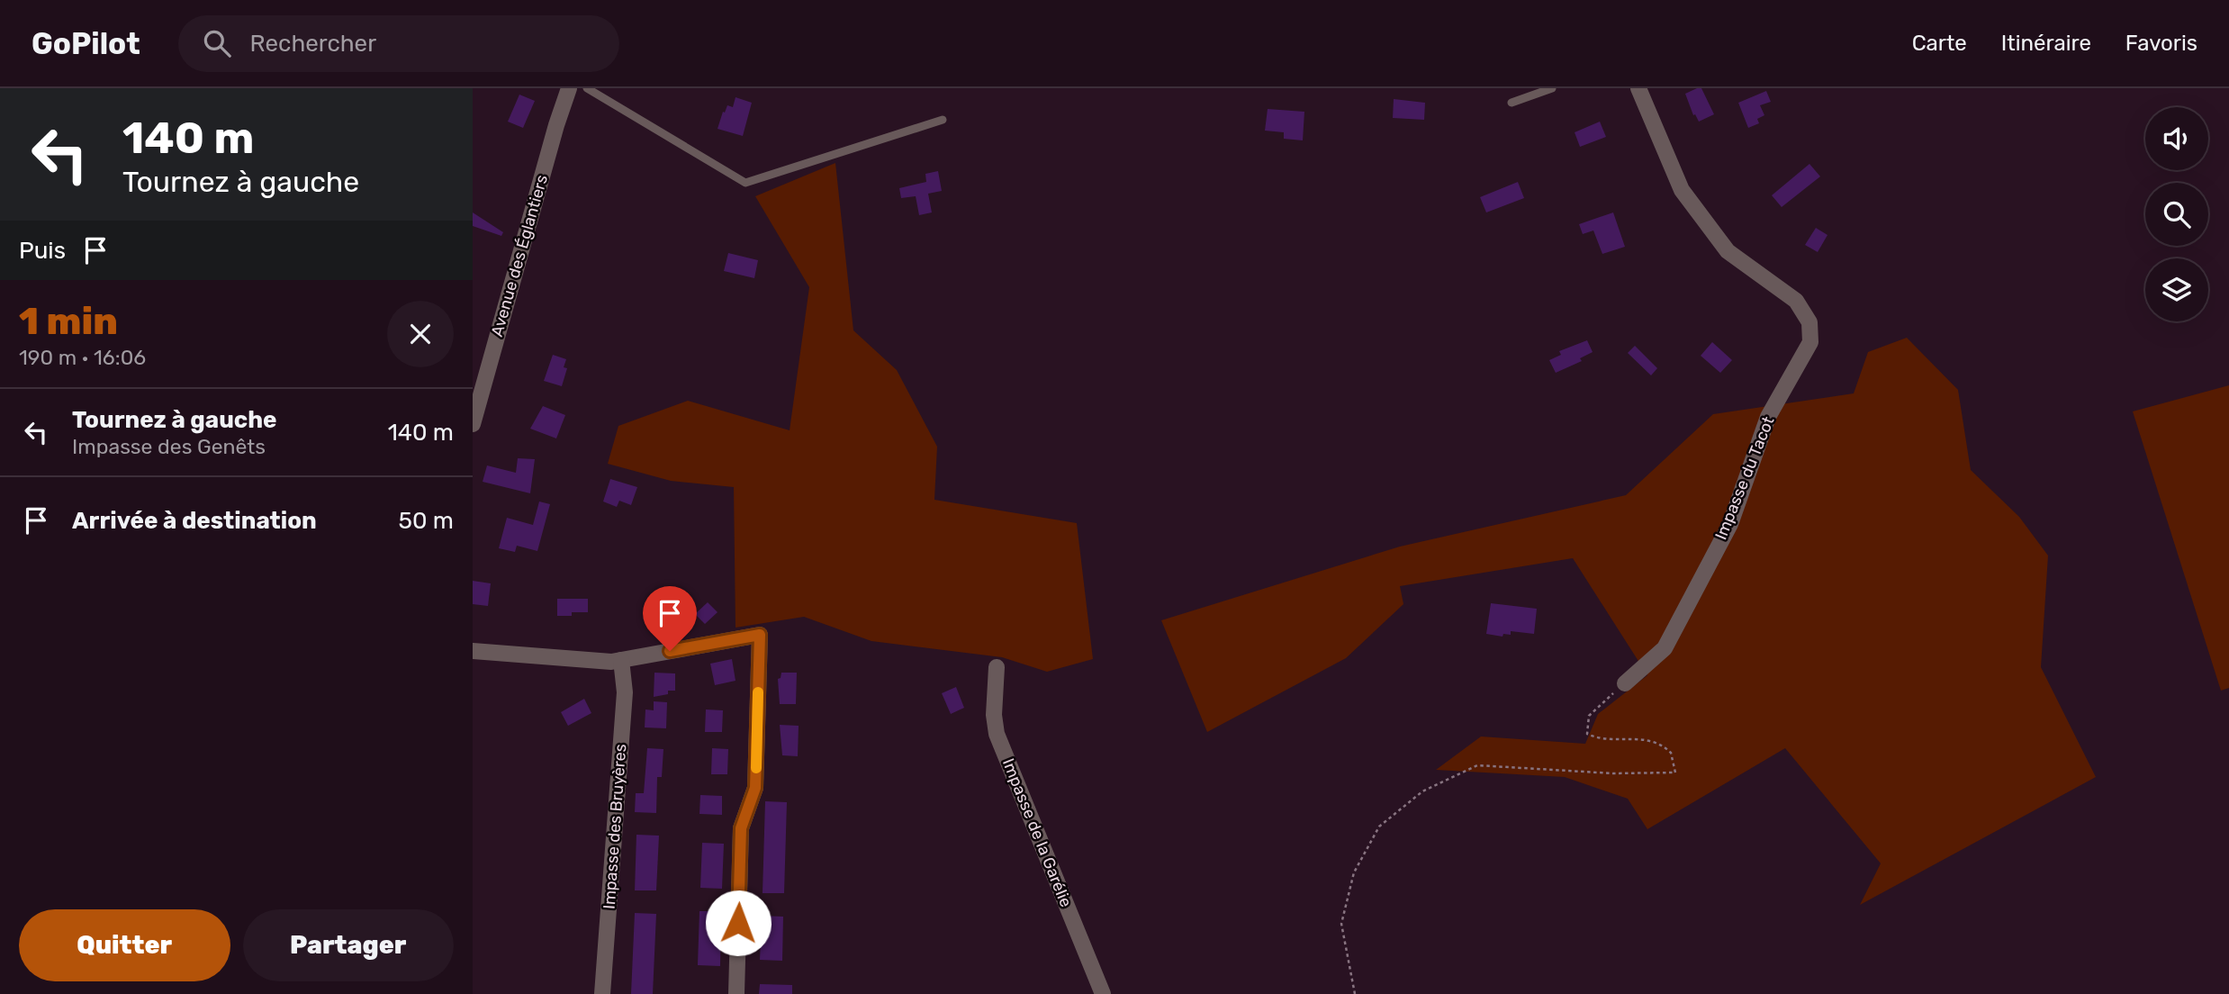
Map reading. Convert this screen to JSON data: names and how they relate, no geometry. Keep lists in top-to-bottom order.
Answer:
{
  "streets": {
    "street": [
      "Avenue des Églantiers",
      "Impasse du Tacot",
      "Impasse des Bruyères",
      "Impasse de la Garélie"
    ]
  },
  "page": {
    "header": "GoPilot",
    "search": "Rechercher",
    "nav": ["Carte", "Itinéraire", "Favoris"],
    "turn": ["140 m", "Tournez à gauche"],
    "then": "Puis",
    "heading": ["1 min", "190 m · 16:06"],
    "list": [
      {
        "name": "Tournez à gauche",
        "note": "Impasse des Genêts",
        "value": "140 m"
      },
      {
        "name": "Arrivée à destination",
        "value": "50 m"
      }
    ],
    "buttons": ["Quitter", "Partager"]
  }
}
